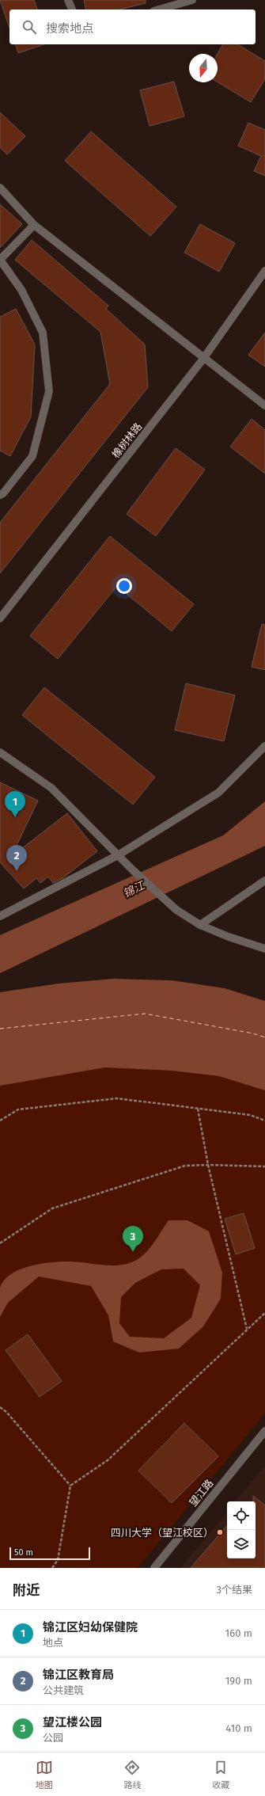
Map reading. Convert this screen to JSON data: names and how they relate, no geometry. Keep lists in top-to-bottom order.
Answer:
{
  "streets": {
    "street": ["橡树林路", "望江路"]
  },
  "water": ["锦江"],
  "places": ["四川大学（望江校区）"],
  "scale_bar": "50 m",
  "north": "bottom",
  "page": {
    "search": "搜索地点",
    "pins": ["1", "2", "3"],
    "scale": "50 m",
    "heading": ["附近", "3个结果"],
    "list": [
      {
        "mark": "1",
        "name": "锦江区妇幼保健院",
        "note": "地点",
        "value": "160 m"
      },
      {
        "mark": "2",
        "name": "锦江区教育局",
        "note": "公共建筑",
        "value": "190 m"
      },
      {
        "mark": "3",
        "name": "望江楼公园",
        "note": "公园",
        "value": "410 m"
      }
    ],
    "nav": ["地图", "路线", "收藏"]
  }
}
